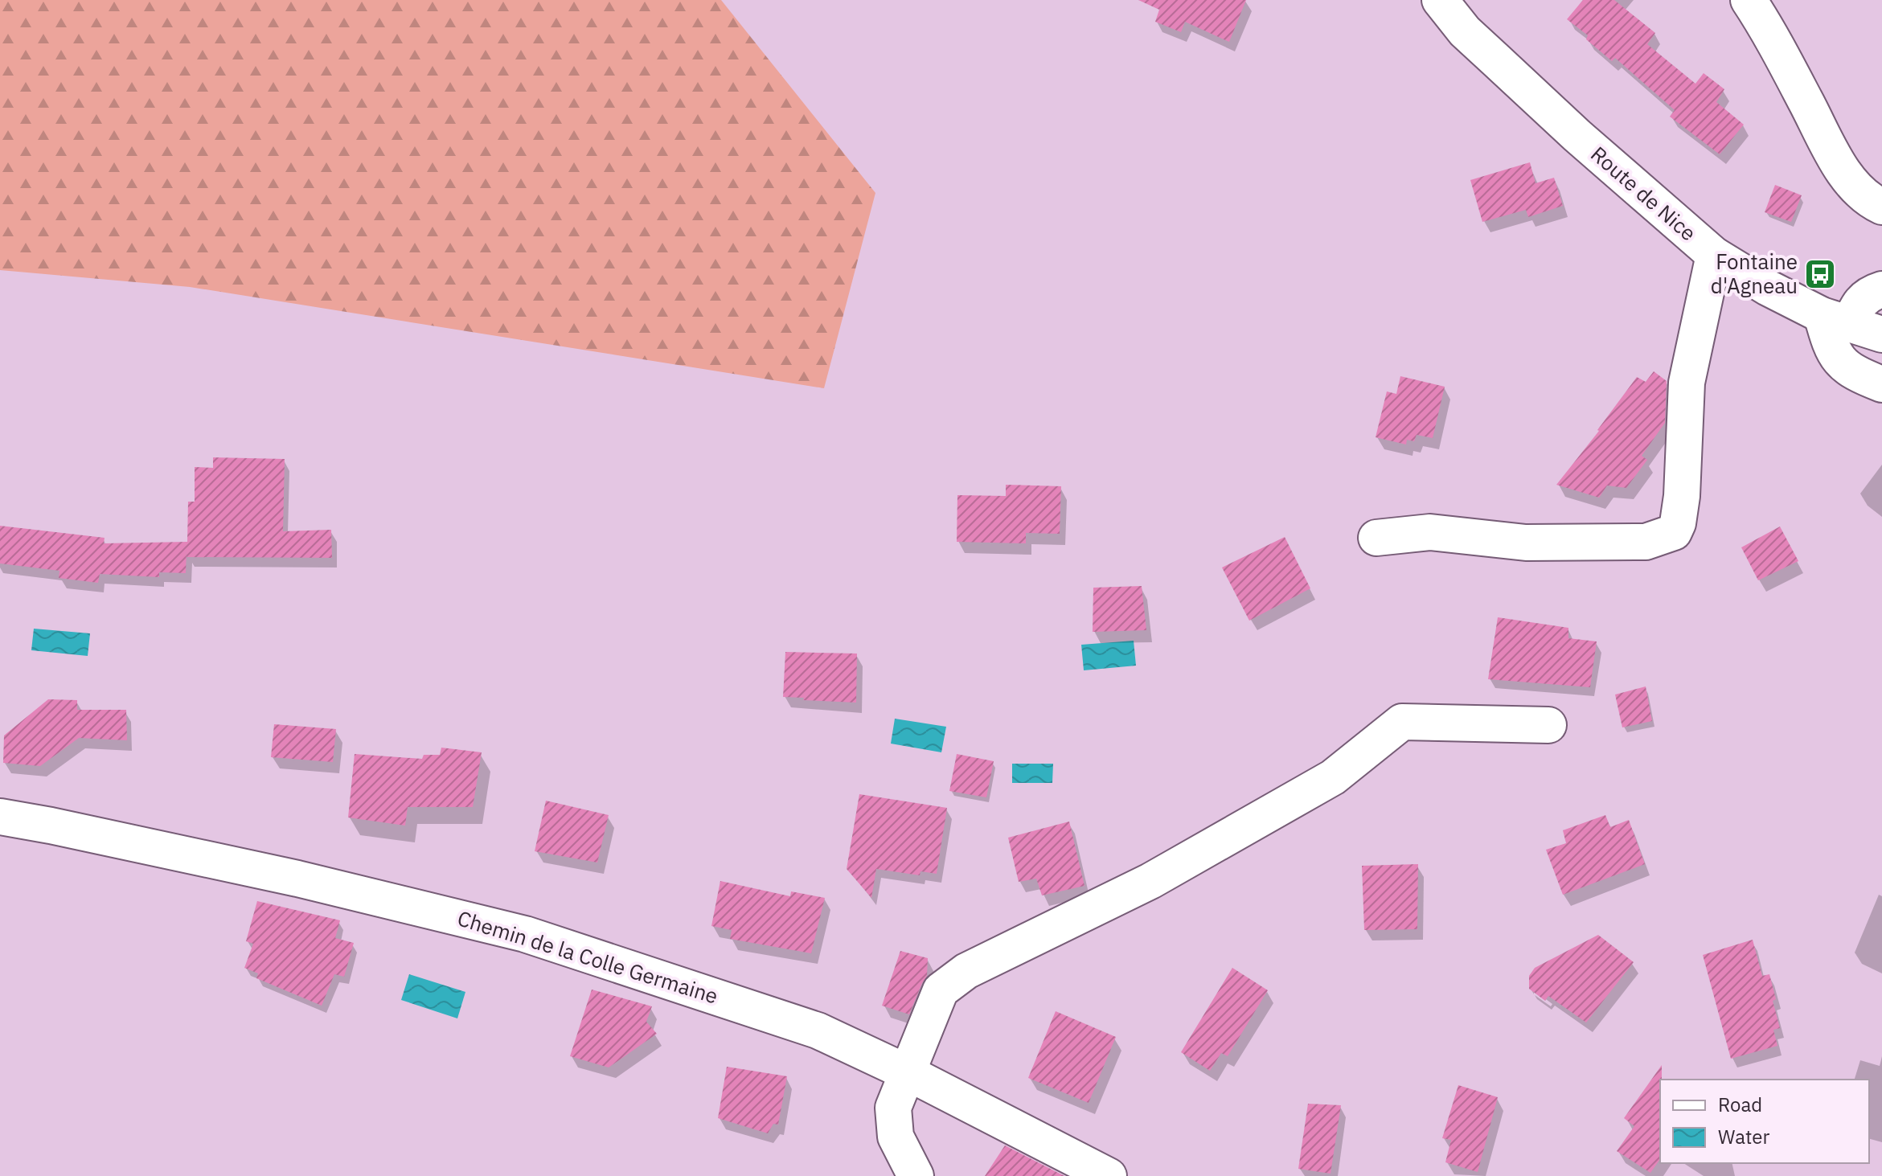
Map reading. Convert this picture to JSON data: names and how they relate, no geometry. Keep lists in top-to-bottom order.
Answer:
{
  "streets": {
    "street": ["Route de Nice", "Chemin de la Colle Germaine"]
  },
  "places": {
    "bus stop": ["Fontaine d'Agneau"]
  },
  "legend": ["Road", "Water"]
}
